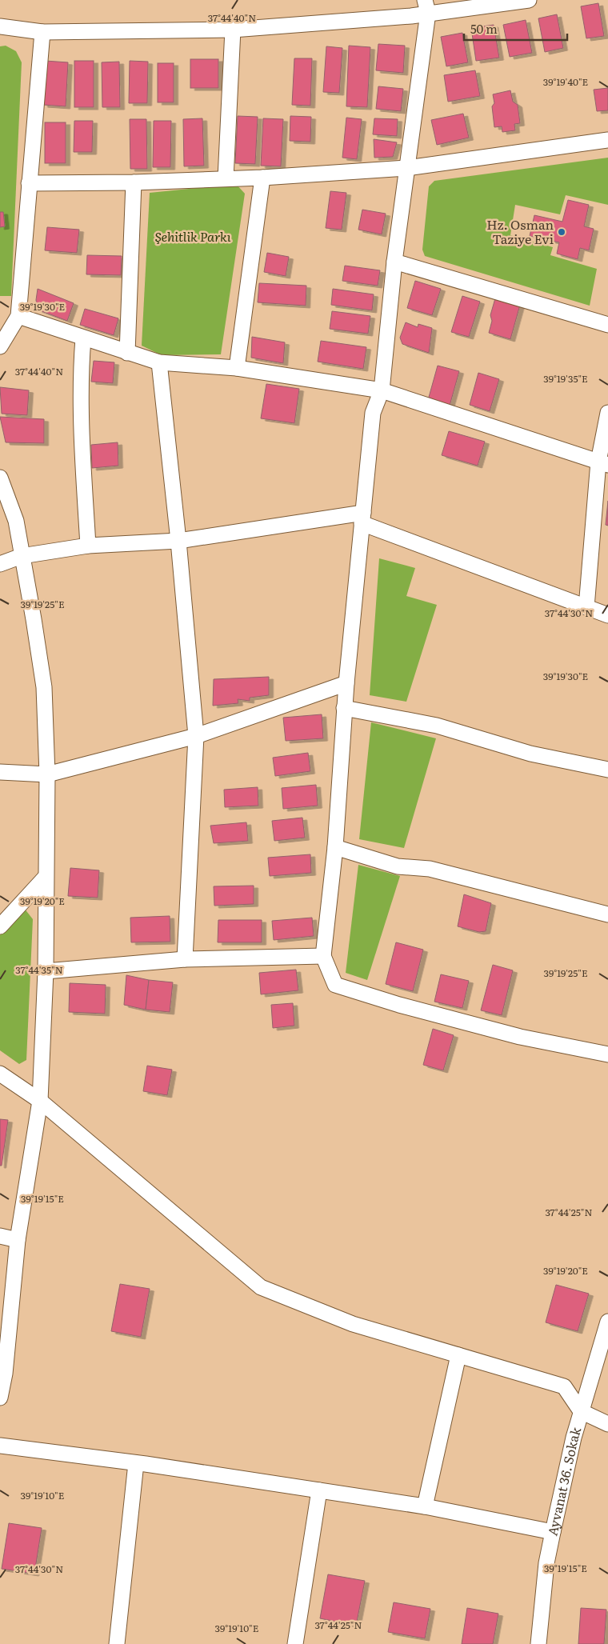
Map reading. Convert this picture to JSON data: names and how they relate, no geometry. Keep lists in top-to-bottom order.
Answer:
{
  "streets": {
    "street": ["Ayvanat 36. Sokak"]
  },
  "parks": ["Şehitlik Parkı"],
  "places": ["Hz. Osman Taziye Evi"],
  "scale_bar": "50 m",
  "coordinates": [
    "37°44'40\"N",
    "39°19'40\"E",
    "39°19'30\"E",
    "39°19'35\"E",
    "39°19'25\"E",
    "37°44'30\"N",
    "39°19'20\"E",
    "37°44'35\"N",
    "39°19'15\"E",
    "37°44'25\"N",
    "39°19'10\"E"
  ]
}
